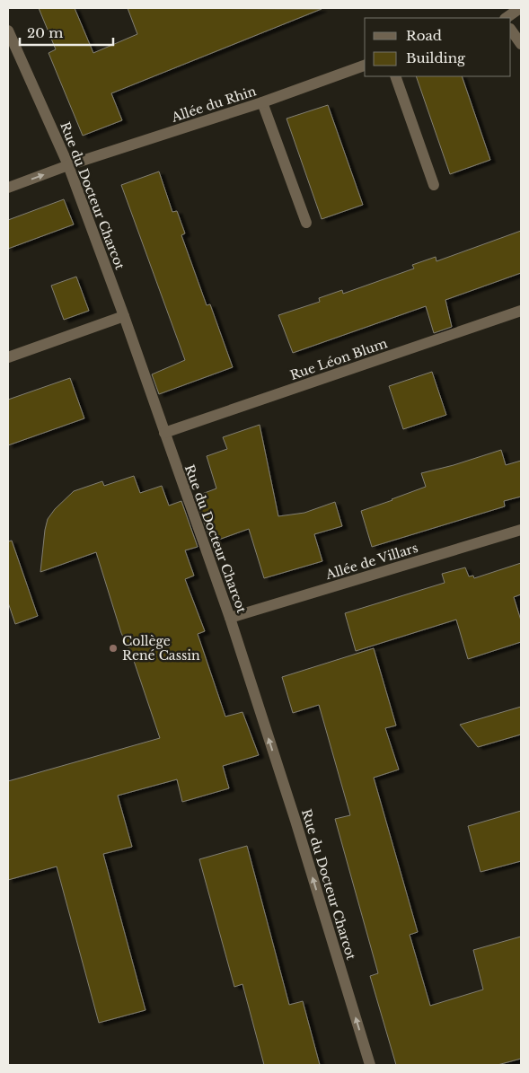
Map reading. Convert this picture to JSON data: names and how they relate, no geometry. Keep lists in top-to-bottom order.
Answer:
{
  "streets": {
    "street": [
      "Allée du Rhin",
      "Rue du Docteur Charcot",
      "Rue Léon Blum",
      "Allée de Villars"
    ]
  },
  "crossings": [
    ["Allée du Rhin", "Rue du Docteur Charcot"],
    ["Rue du Docteur Charcot", "Rue Léon Blum"],
    ["Rue du Docteur Charcot", "Allée de Villars"]
  ],
  "one_way": ["Rue du Docteur Charcot"],
  "places": ["Collège René Cassin"],
  "legend": ["Road", "Building"],
  "scale_bar": "20 m"
}
